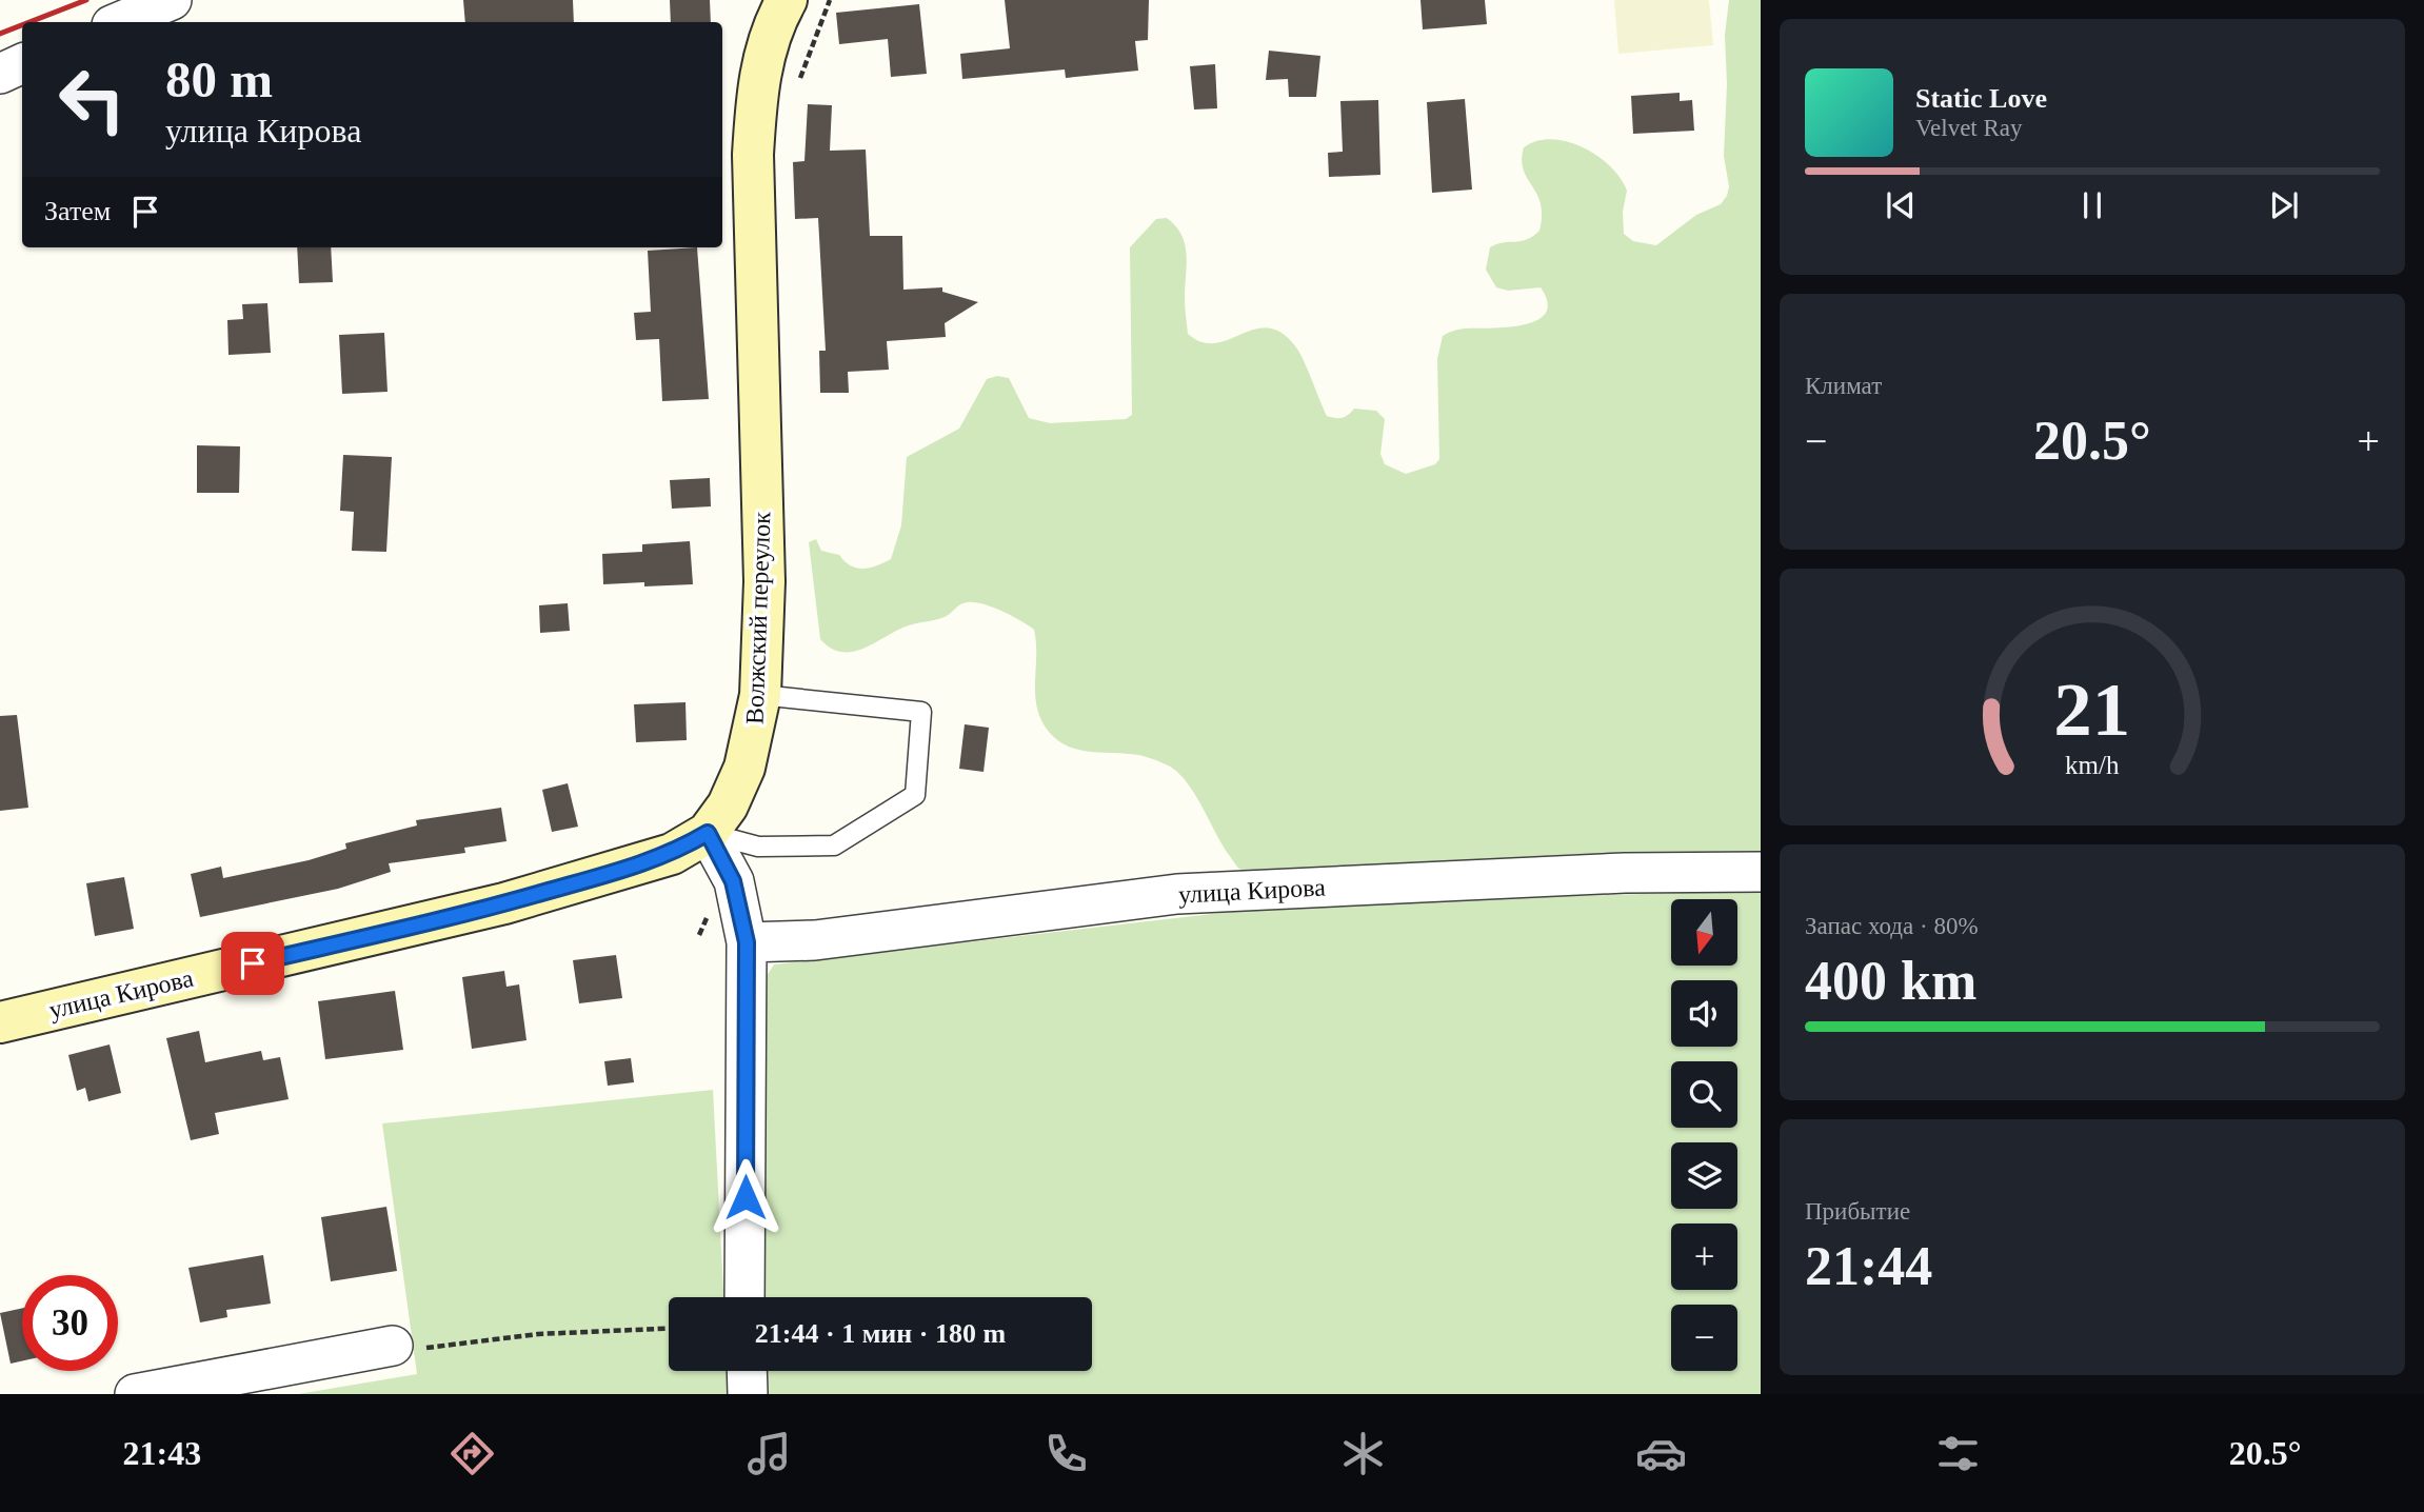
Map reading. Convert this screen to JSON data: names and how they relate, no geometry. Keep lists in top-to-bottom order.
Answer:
{
  "streets": {
    "main road": ["Волжский переулок", "улица Кирова"]
  },
  "crossings": [
    ["Волжский переулок", "улица Кирова"]
  ],
  "north": "bottom",
  "page": {
    "turn": ["80 m", "улица Кирова"],
    "song": ["Static Love", "Velvet Ray"],
    "then": "Затем",
    "tile": [
      "Климат",
      ["Запас хода · 80%", "400 km"],
      ["Прибытие", "21:44"]
    ],
    "heat": ["−", "20.5°", "+"],
    "map_buttons": ["+", "−"],
    "limit": "30",
    "trip": "21:44 · 1 мин · 180 m",
    "tabs": ["21:43", "20.5°"],
    "gauge": ["21", "km/h"]
  }
}
